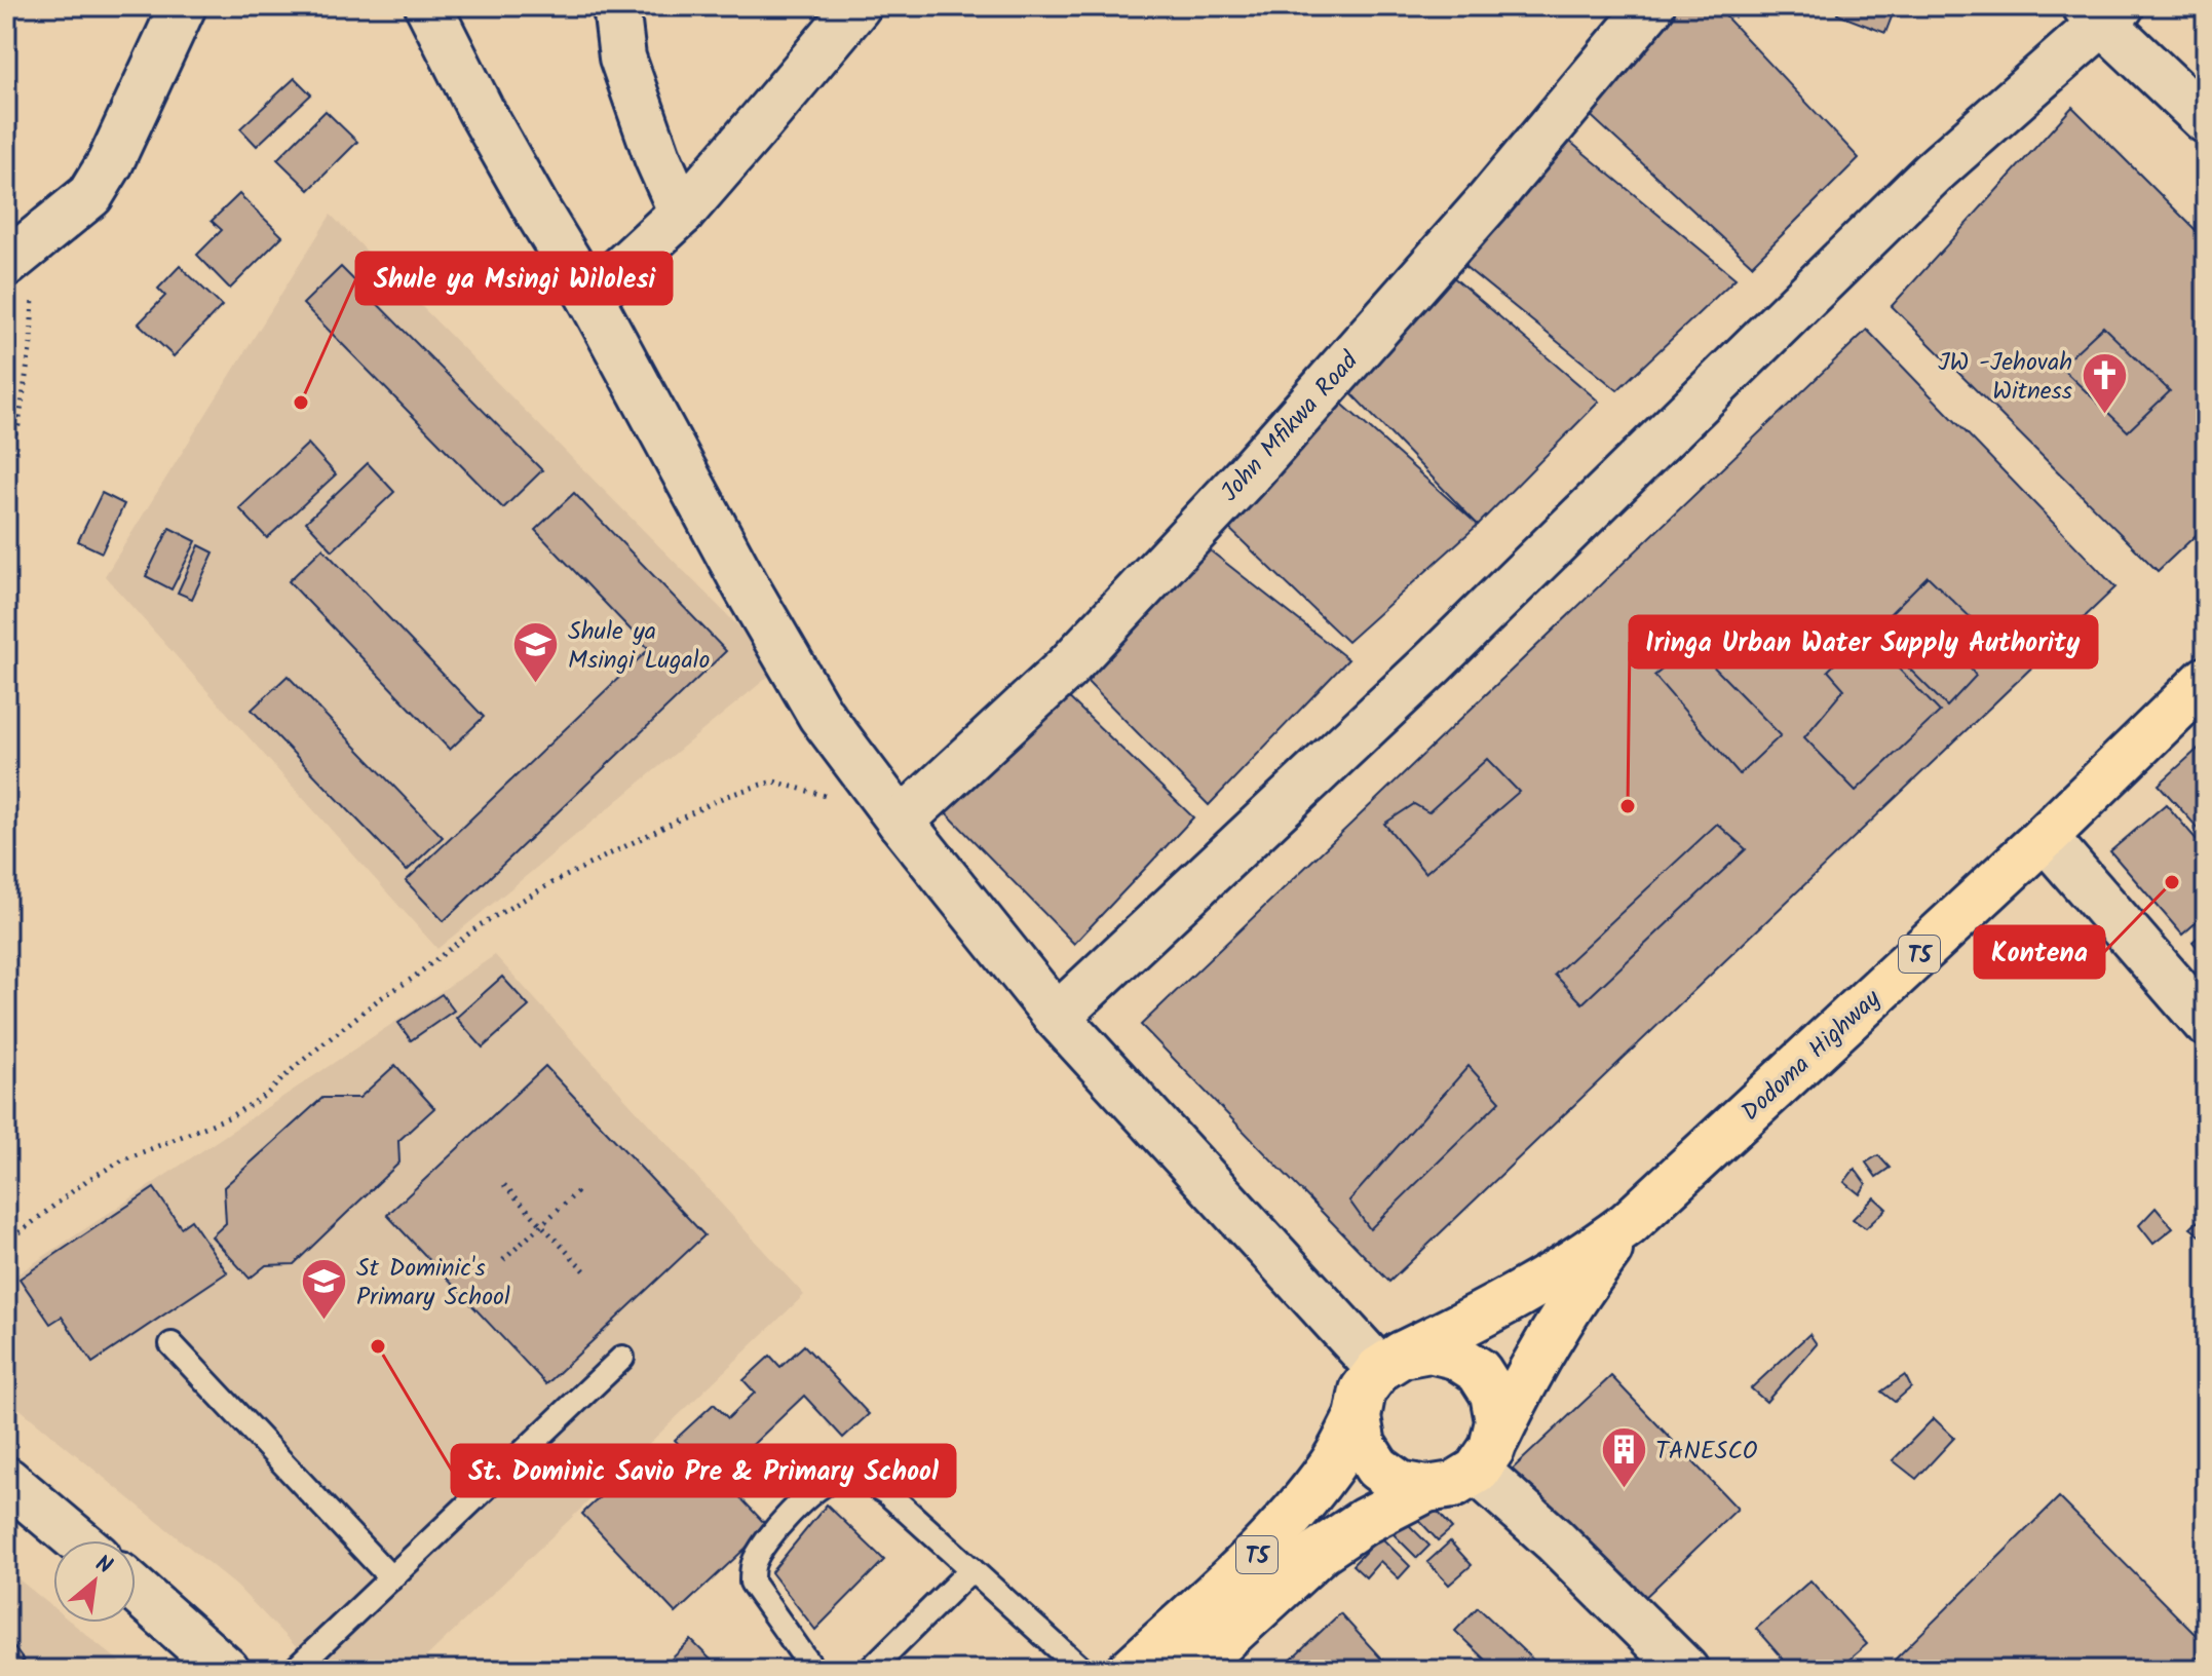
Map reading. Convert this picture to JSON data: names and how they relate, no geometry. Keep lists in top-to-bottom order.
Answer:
{
  "streets": {
    "highway": ["T5", "Dodoma Highway"],
    "street": ["John Mfikwa Road"]
  },
  "crossings": [
    ["T5", "Dodoma Highway"]
  ],
  "places": {
    "other": [
      "Shule ya Msingi Wilolesi",
      "Iringa Urban Water Supply Authority",
      "Kontena",
      "St. Dominic Savio Pre & Primary School"
    ],
    "church": ["JW -Jehovah Witness"],
    "school or university": ["Shule ya Msingi Lugalo", "St Dominic's Primary School"],
    "building": ["TANESCO"]
  },
  "north": "top right"
}
